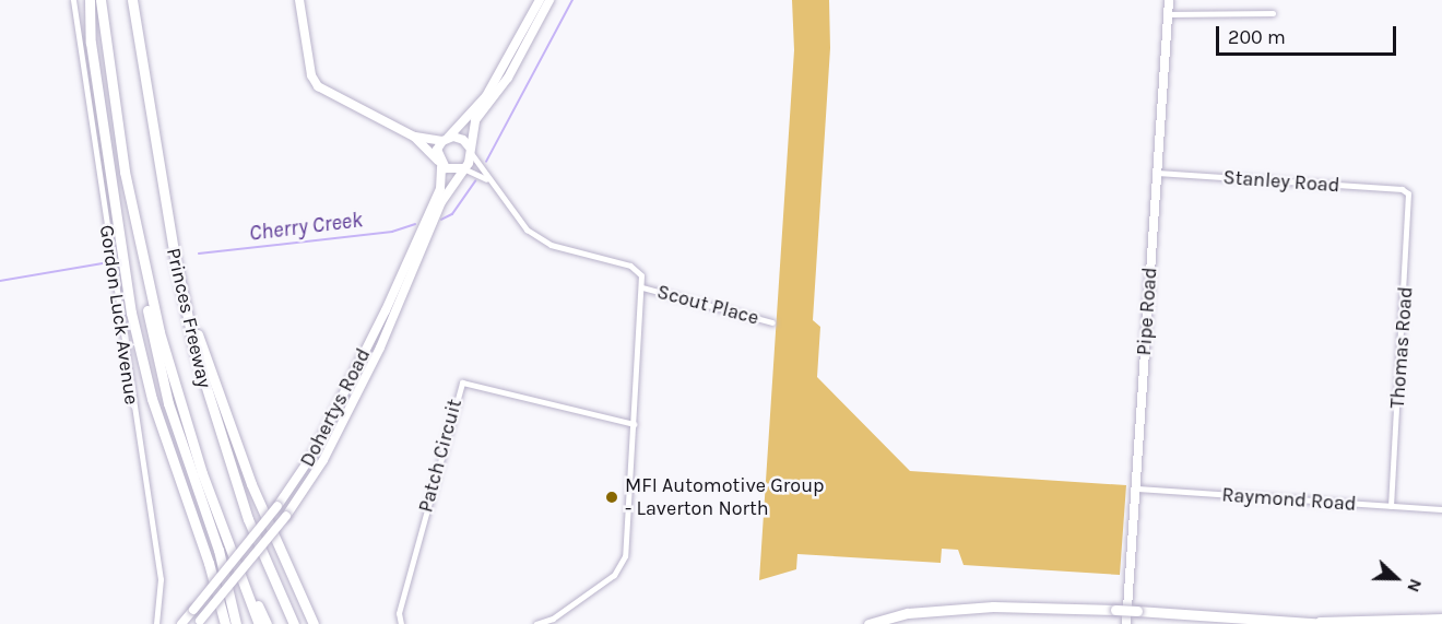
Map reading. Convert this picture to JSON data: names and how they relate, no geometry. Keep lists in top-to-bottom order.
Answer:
{
  "streets": {
    "highway": ["Princes Freeway"],
    "main road": ["Dohertys Road"],
    "street": [
      "Stanley Road",
      "Scout Place",
      "Pipe Road",
      "Gordon Luck Avenue",
      "Thomas Road",
      "Patch Circuit",
      "Raymond Road"
    ]
  },
  "crossings": [
    ["Stanley Road", "Pipe Road"],
    ["Stanley Road", "Thomas Road"],
    ["Pipe Road", "Raymond Road"],
    ["Thomas Road", "Raymond Road"]
  ],
  "water": ["Cherry Creek"],
  "places": ["MFI Automotive Group - Laverton North"],
  "scale_bar": "200 m",
  "north": "right"
}
